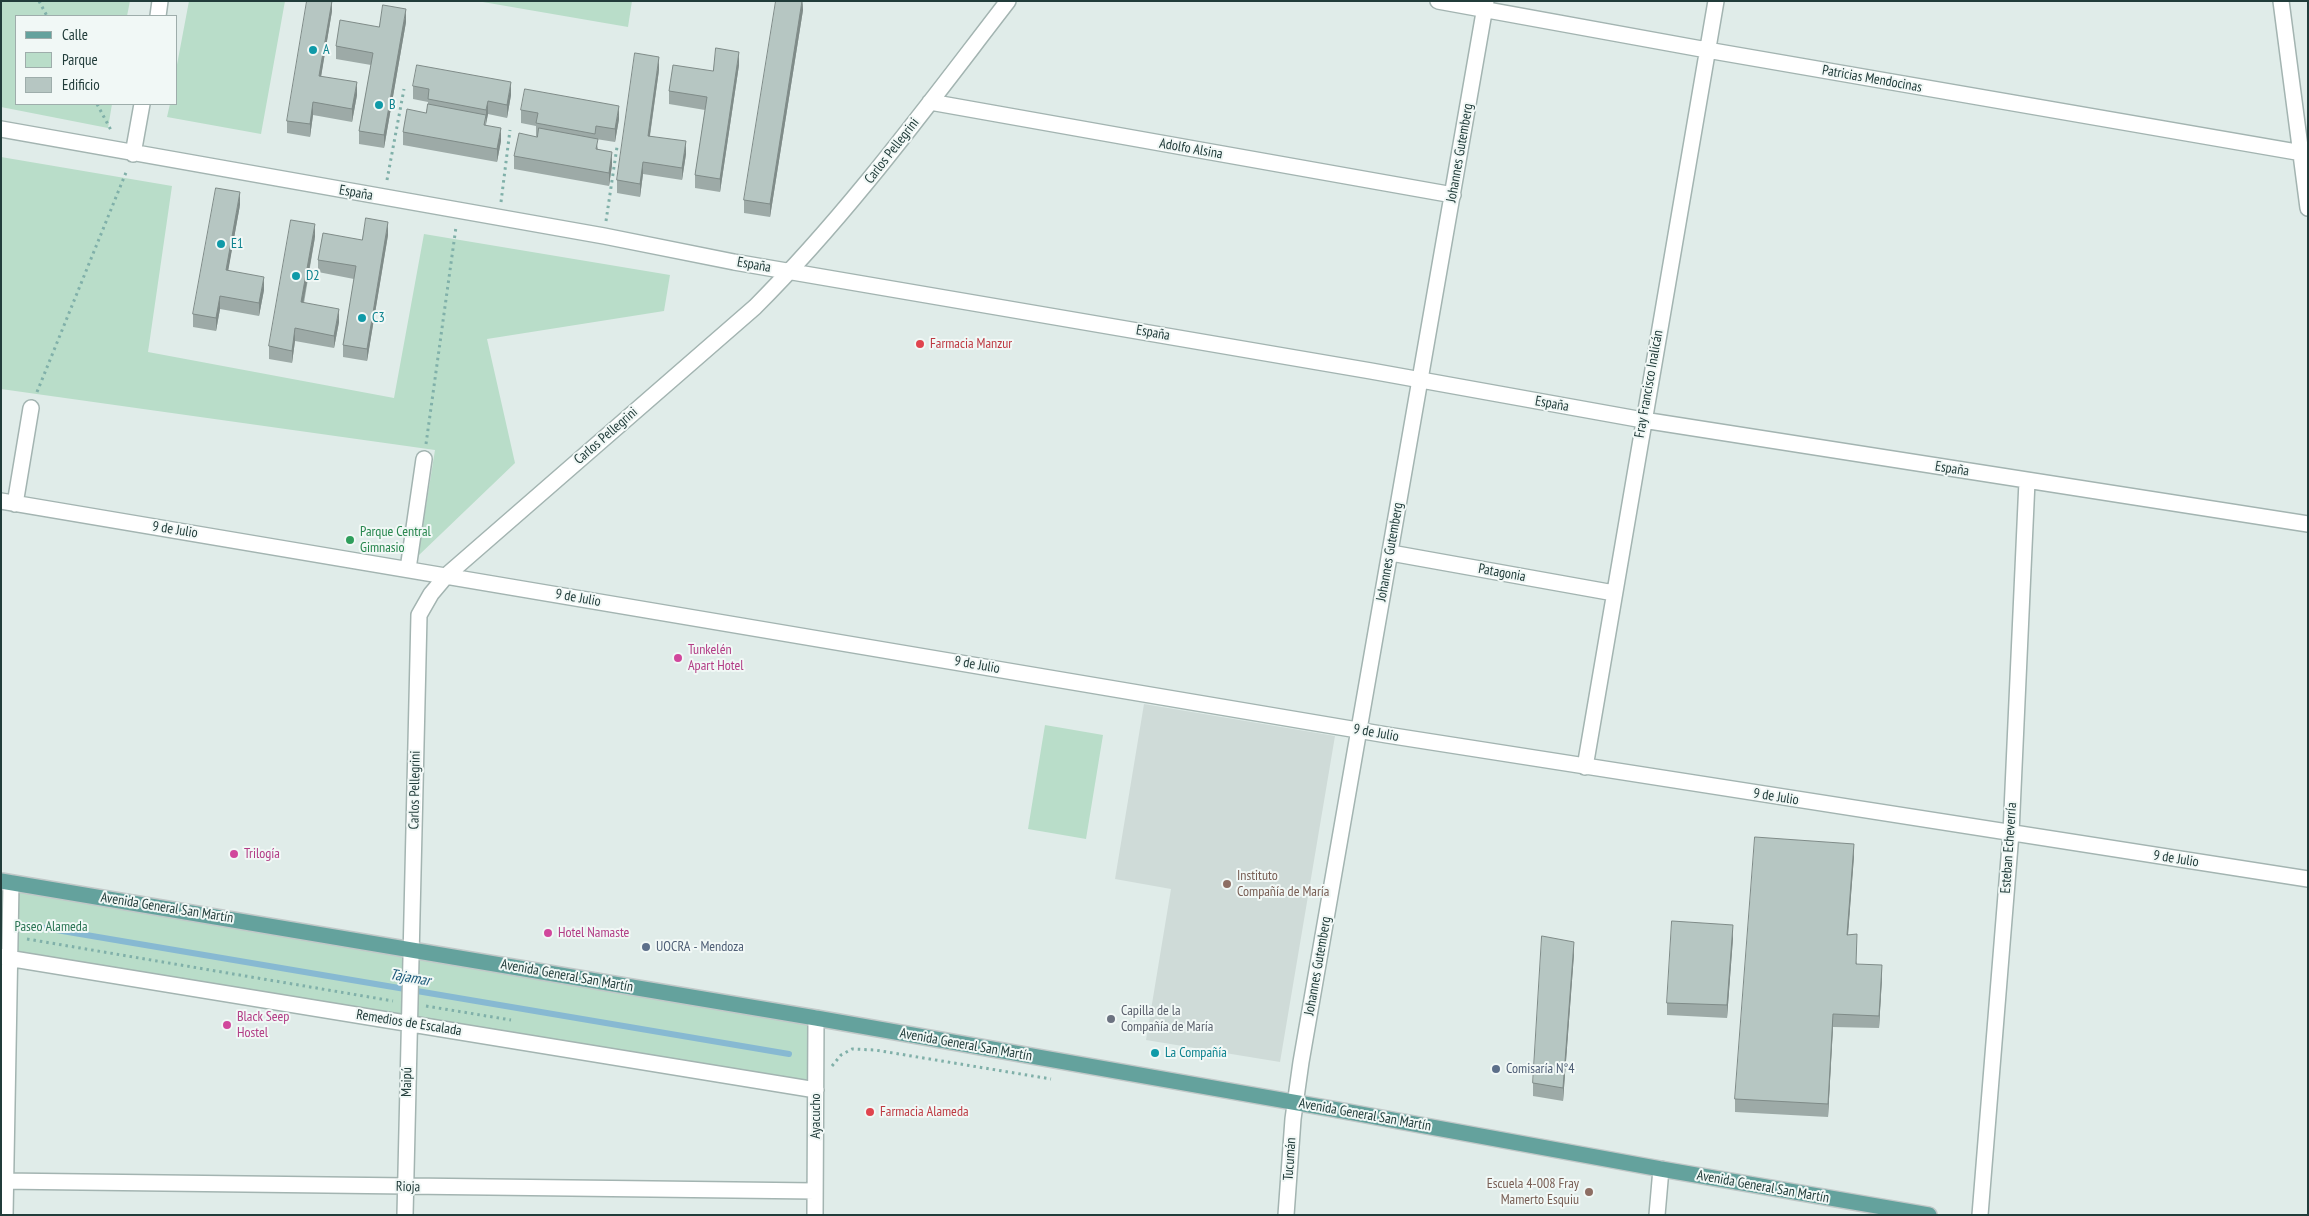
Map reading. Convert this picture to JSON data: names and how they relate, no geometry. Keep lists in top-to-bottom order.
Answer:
{
  "streets": {
    "main road": ["Avenida General San Martín"],
    "street": [
      "Patricias Mendocinas",
      "Adolfo Alsina",
      "Carlos Pellegrini",
      "Johannes Gutemberg",
      "España",
      "Fray Francisco Inalicán",
      "9 de Julio",
      "Patagonia",
      "Esteban Echeverría",
      "Remedios de Escalada",
      "Maipú",
      "Ayacucho",
      "Tucumán",
      "Rioja"
    ]
  },
  "crossings": [
    ["Patricias Mendocinas", "Johannes Gutemberg"],
    ["Patricias Mendocinas", "Fray Francisco Inalicán"],
    ["Adolfo Alsina", "Carlos Pellegrini"],
    ["Adolfo Alsina", "Johannes Gutemberg"],
    ["Carlos Pellegrini", "España"],
    ["Carlos Pellegrini", "9 de Julio"],
    ["Carlos Pellegrini", "Avenida General San Martín"],
    ["Carlos Pellegrini", "Maipú"],
    ["Johannes Gutemberg", "España"],
    ["Johannes Gutemberg", "9 de Julio"],
    ["Johannes Gutemberg", "Patagonia"],
    ["Johannes Gutemberg", "Avenida General San Martín"],
    ["Johannes Gutemberg", "Tucumán"],
    ["España", "Fray Francisco Inalicán"],
    ["España", "Esteban Echeverría"],
    ["Fray Francisco Inalicán", "9 de Julio"],
    ["Fray Francisco Inalicán", "Patagonia"],
    ["9 de Julio", "Esteban Echeverría"],
    ["Avenida General San Martín", "Maipú"],
    ["Avenida General San Martín", "Ayacucho"],
    ["Avenida General San Martín", "Tucumán"],
    ["Remedios de Escalada", "Maipú"],
    ["Remedios de Escalada", "Ayacucho"],
    ["Maipú", "Rioja"],
    ["Ayacucho", "Rioja"]
  ],
  "water": ["Tajamar"],
  "parks": ["Paseo Alameda"],
  "places": [
    "A",
    "B",
    "E1",
    "D2",
    "C3",
    "Farmacia Manzur",
    "Parque Central Gimnasio",
    "Tunkelén Apart Hotel",
    "Trilogía",
    "Instituto Compañía de María",
    "Hotel Namaste",
    "UOCRA - Mendoza",
    "Capilla de la Compañía de María",
    "Black Seep Hostel",
    "La Compañía",
    "Comisaría N°4",
    "Farmacia Alameda",
    "Escuela 4-008 Fray Mamerto Esquiu"
  ],
  "legend": ["Calle", "Parque", "Edificio"]
}
